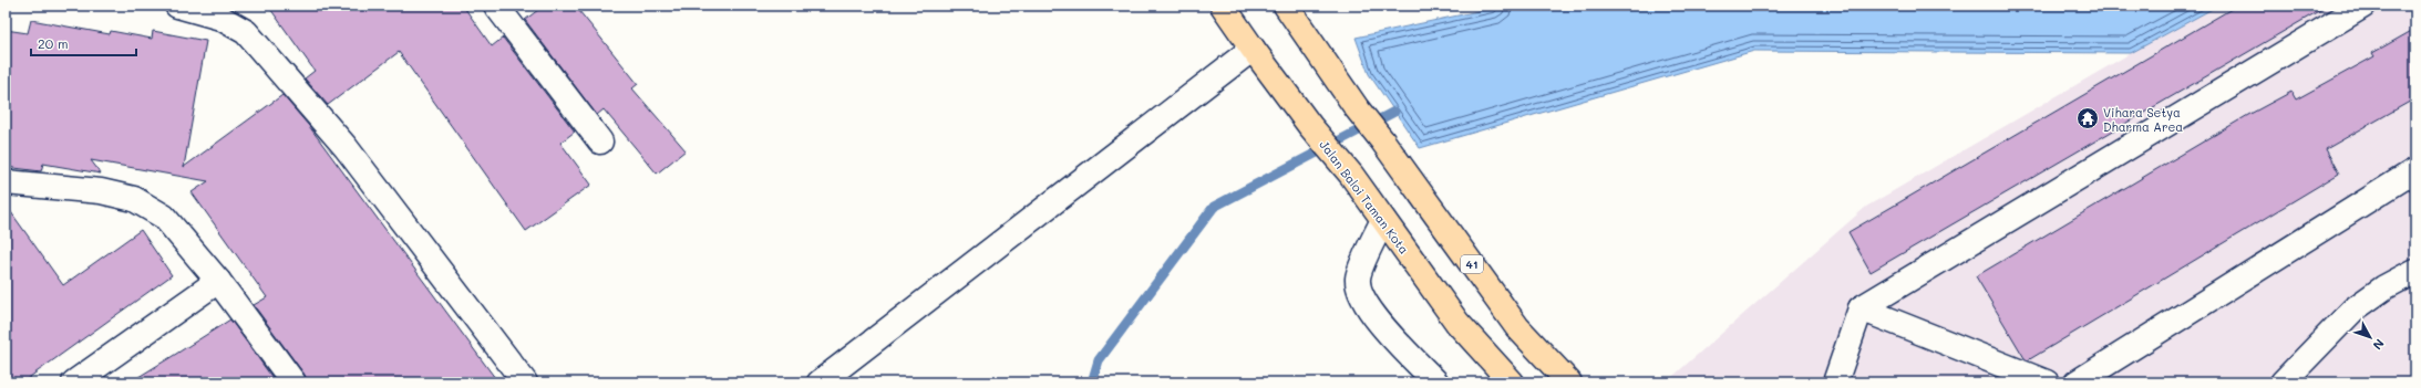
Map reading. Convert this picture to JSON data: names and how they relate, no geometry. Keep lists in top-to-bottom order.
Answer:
{
  "streets": {
    "highway": ["Jalan Baloi Taman Kota", "41"]
  },
  "places": {
    "temple": ["Vihara Setya Dharma Area"]
  },
  "scale_bar": "20 m",
  "north": "bottom right"
}
